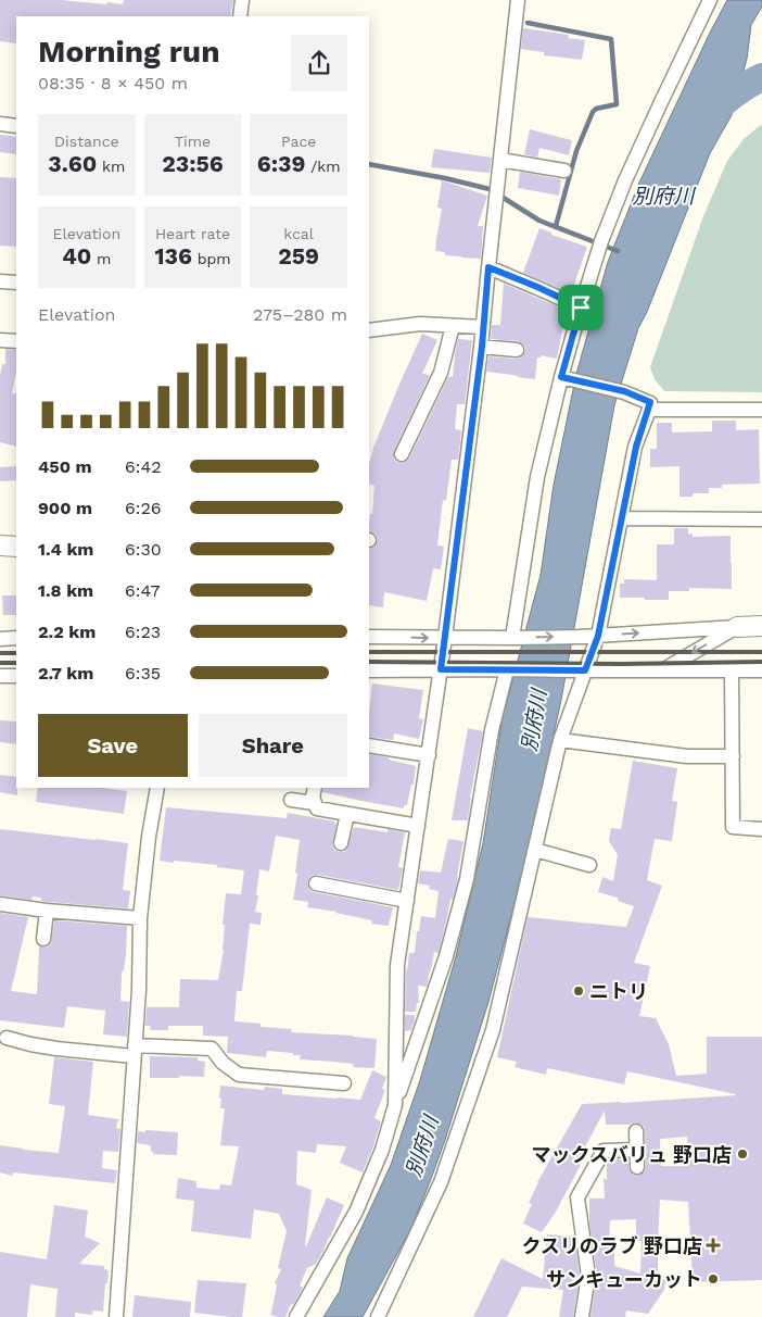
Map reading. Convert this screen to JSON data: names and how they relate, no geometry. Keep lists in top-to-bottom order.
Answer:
{
  "water": ["別府川"],
  "places": {
    "other": ["ニトリ", "マックスバリュ 野口店", "サンキューカット"],
    "health": ["クスリのラブ 野口店"]
  },
  "page": {
    "heading": ["Morning run", "08:35 · 8 × 450 m"],
    "stats": [
      ["Distance", "3.60 km"],
      ["Time", "23:56"],
      ["Pace", "6:39 /km"],
      ["Elevation", "40 m"],
      ["Heart rate", "136 bpm"],
      ["kcal", "259"]
    ],
    "chart": ["Elevation", "275–280 m"],
    "list": [
      {
        "name": "450 m",
        "note": "6:42"
      },
      {
        "name": "900 m",
        "note": "6:26"
      },
      {
        "name": "1.4 km",
        "note": "6:30"
      },
      {
        "name": "1.8 km",
        "note": "6:47"
      },
      {
        "name": "2.2 km",
        "note": "6:23"
      },
      {
        "name": "2.7 km",
        "note": "6:35"
      }
    ],
    "buttons": ["Save", "Share"]
  }
}
